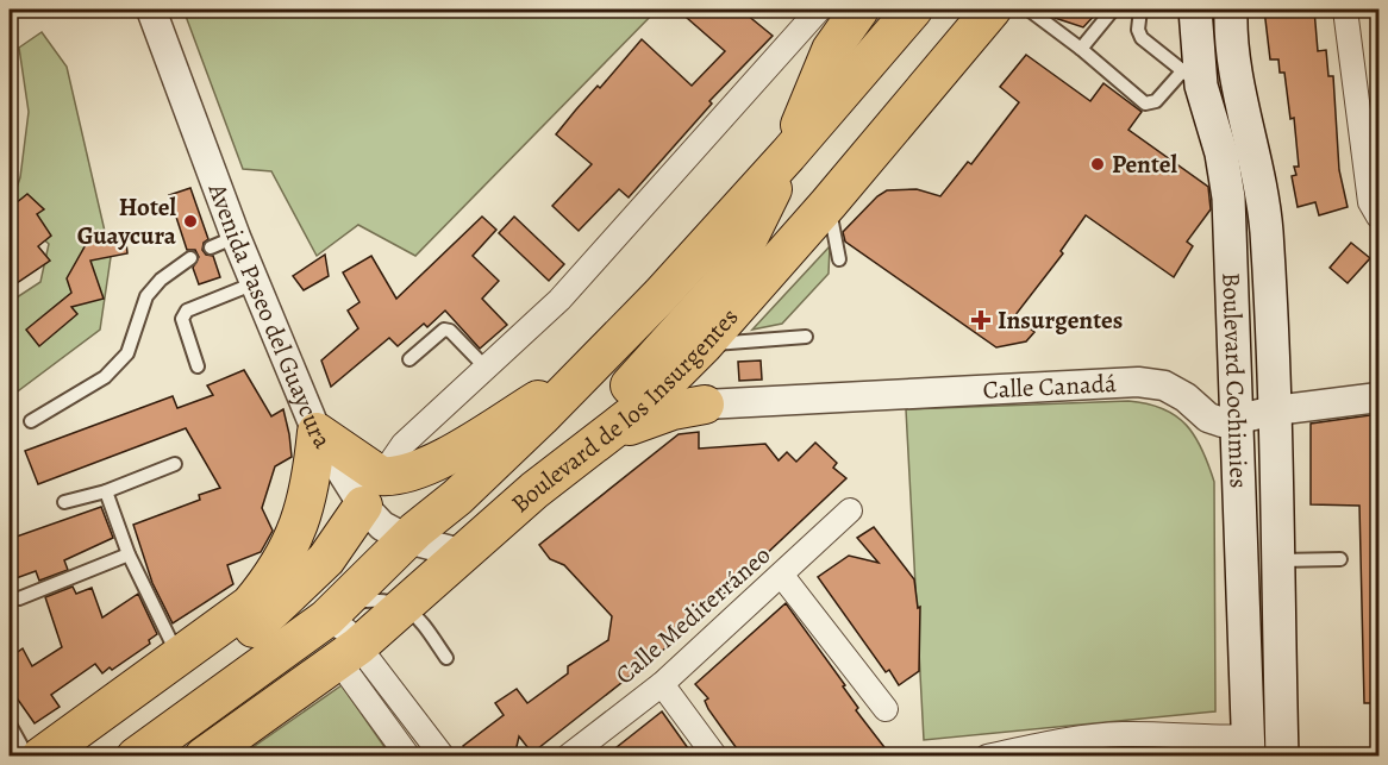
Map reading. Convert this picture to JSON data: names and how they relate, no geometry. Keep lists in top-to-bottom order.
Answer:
{
  "streets": {
    "main road": ["Boulevard Cochimies", "Boulevard de los Insurgentes"],
    "street": ["Avenida Paseo del Guaycura", "Calle Canadá", "Calle Mediterráneo"]
  },
  "crossings": [
    ["Boulevard Cochimies", "Calle Canadá"]
  ],
  "places": {
    "other": ["Pentel", "Hotel Guaycura"],
    "health": ["Insurgentes"]
  }
}
